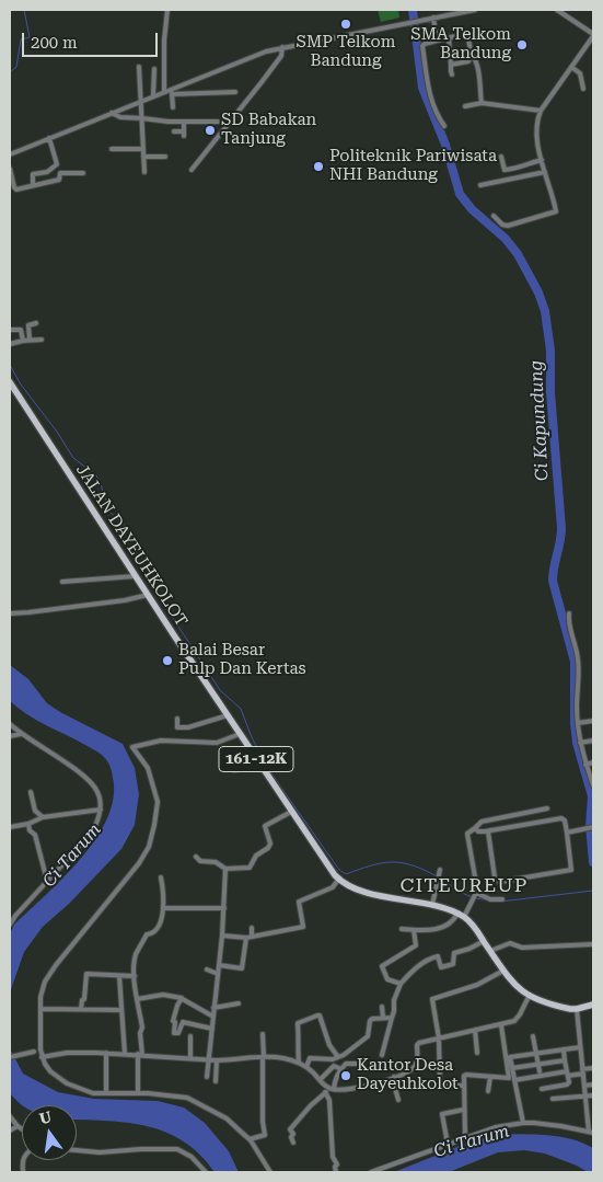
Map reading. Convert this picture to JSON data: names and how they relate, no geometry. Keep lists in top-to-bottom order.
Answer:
{
  "streets": {
    "main road": ["JALAN DAYEUHKOLOT", "161-12K"]
  },
  "districts": ["CITEUREUP"],
  "water": ["Ci Kapundung", "Ci Tarum"],
  "places": [
    "SMP Telkom Bandung",
    "SMA Telkom Bandung",
    "SD Babakan Tanjung",
    "Politeknik Pariwisata NHI Bandung",
    "Balai Besar Pulp Dan Kertas",
    "Kantor Desa Dayeuhkolot"
  ],
  "scale_bar": "200 m",
  "north": "top"
}
